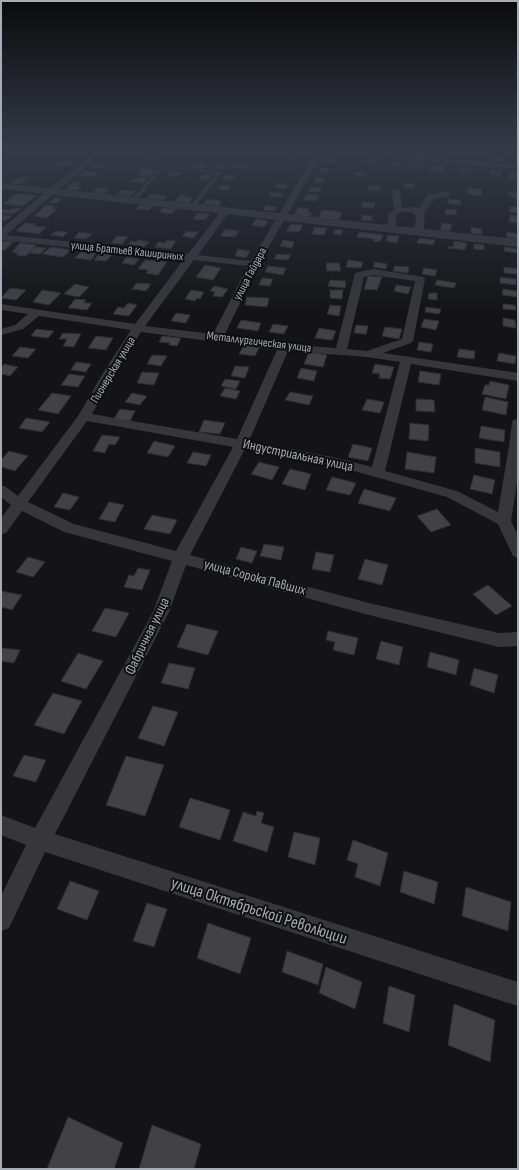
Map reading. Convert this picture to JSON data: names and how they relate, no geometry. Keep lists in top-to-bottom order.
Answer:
{
  "streets": {
    "street": [
      "улица Братьев Кашириных",
      "улица Гайдара",
      "Металлургическая улица",
      "Пионерская улица",
      "Индустриальная улица",
      "улица Сорока Павших",
      "Фабричная улица",
      "улица Октябрьской Революции"
    ]
  },
  "crossings": [
    ["улица Братьев Кашириных", "улица Гайдара"],
    ["улица Братьев Кашириных", "Пионерская улица"],
    ["улица Гайдара", "Металлургическая улица"],
    ["Металлургическая улица", "Пионерская улица"],
    ["Металлургическая улица", "Фабричная улица"],
    ["Пионерская улица", "Индустриальная улица"],
    ["Пионерская улица", "улица Сорока Павших"],
    ["Индустриальная улица", "Фабричная улица"],
    ["улица Сорока Павших", "Фабричная улица"],
    ["Фабричная улица", "улица Октябрьской Революции"]
  ]
}
